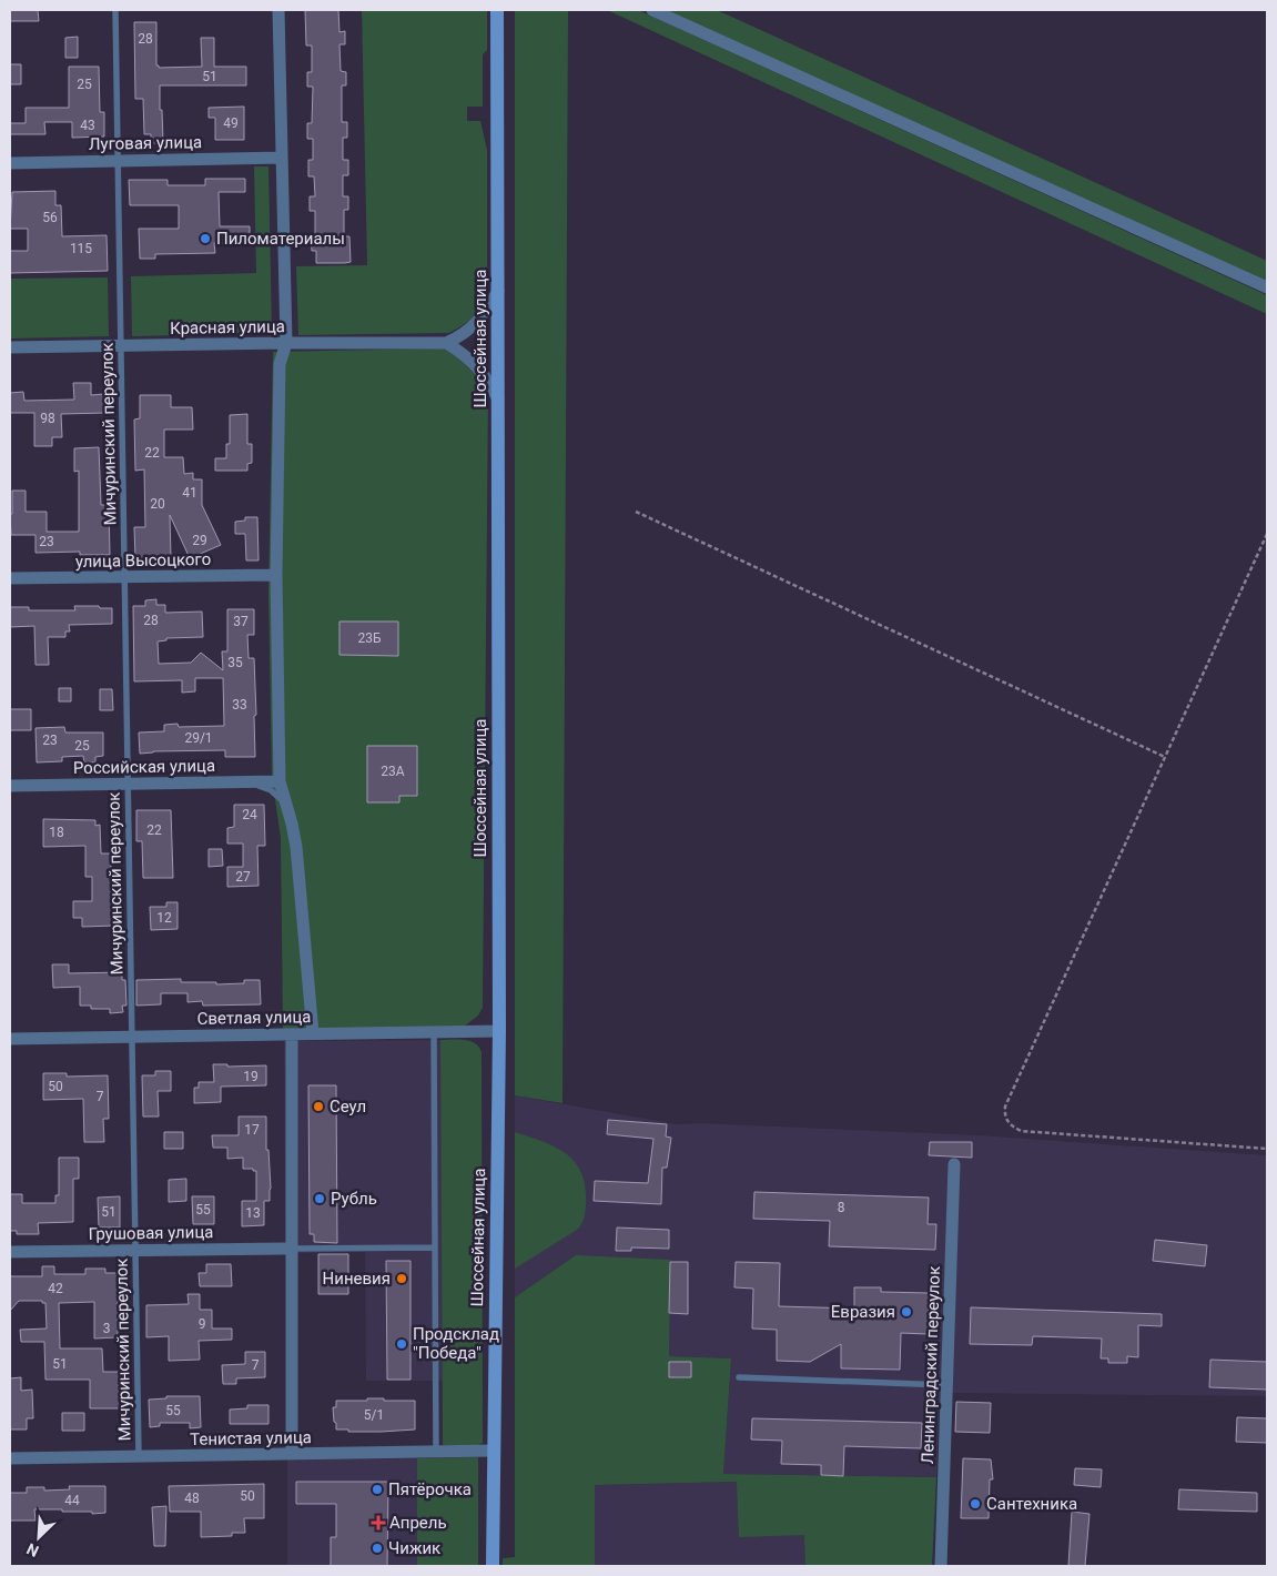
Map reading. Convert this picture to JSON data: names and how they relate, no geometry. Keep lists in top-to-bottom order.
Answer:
{
  "streets": {
    "main road": ["Шоссейная улица"],
    "street": [
      "Луговая улица",
      "Красная улица",
      "улица Высоцкого",
      "Российская улица",
      "Светлая улица",
      "Грушовая улица",
      "Ленинградский переулок",
      "Тенистая улица"
    ],
    "lane": ["Мичуринский переулок"]
  },
  "crossings": [
    ["Луговая улица", "Мичуринский переулок"],
    ["Красная улица", "Мичуринский переулок"],
    ["Шоссейная улица", "Светлая улица"],
    ["Шоссейная улица", "Тенистая улица"],
    ["Мичуринский переулок", "улица Высоцкого"],
    ["Мичуринский переулок", "Российская улица"],
    ["Мичуринский переулок", "Светлая улица"],
    ["Мичуринский переулок", "Грушовая улица"],
    ["Мичуринский переулок", "Тенистая улица"]
  ],
  "places": {
    "other": [
      "Пиломатериалы",
      "Сеул",
      "Рубль",
      "Ниневия",
      "Евразия",
      "Продсклад \"Победа\"",
      "Пятёрочка",
      "Сантехника",
      "Чижик"
    ],
    "health": ["Апрель"]
  },
  "house_numbers": [
    "28",
    "51",
    "25",
    "49",
    "43",
    "56",
    "115",
    "98",
    "22",
    "41",
    "20",
    "29",
    "23",
    "28",
    "37",
    "23Б",
    "35",
    "33",
    "29/1",
    "23",
    "25",
    "23А",
    "24",
    "22",
    "18",
    "27",
    "12",
    "19",
    "50",
    "7",
    "17",
    "8",
    "55",
    "51",
    "13",
    "42",
    "9",
    "3",
    "51",
    "7",
    "55",
    "5/1",
    "50",
    "48",
    "44"
  ],
  "north": "bottom left"
}
